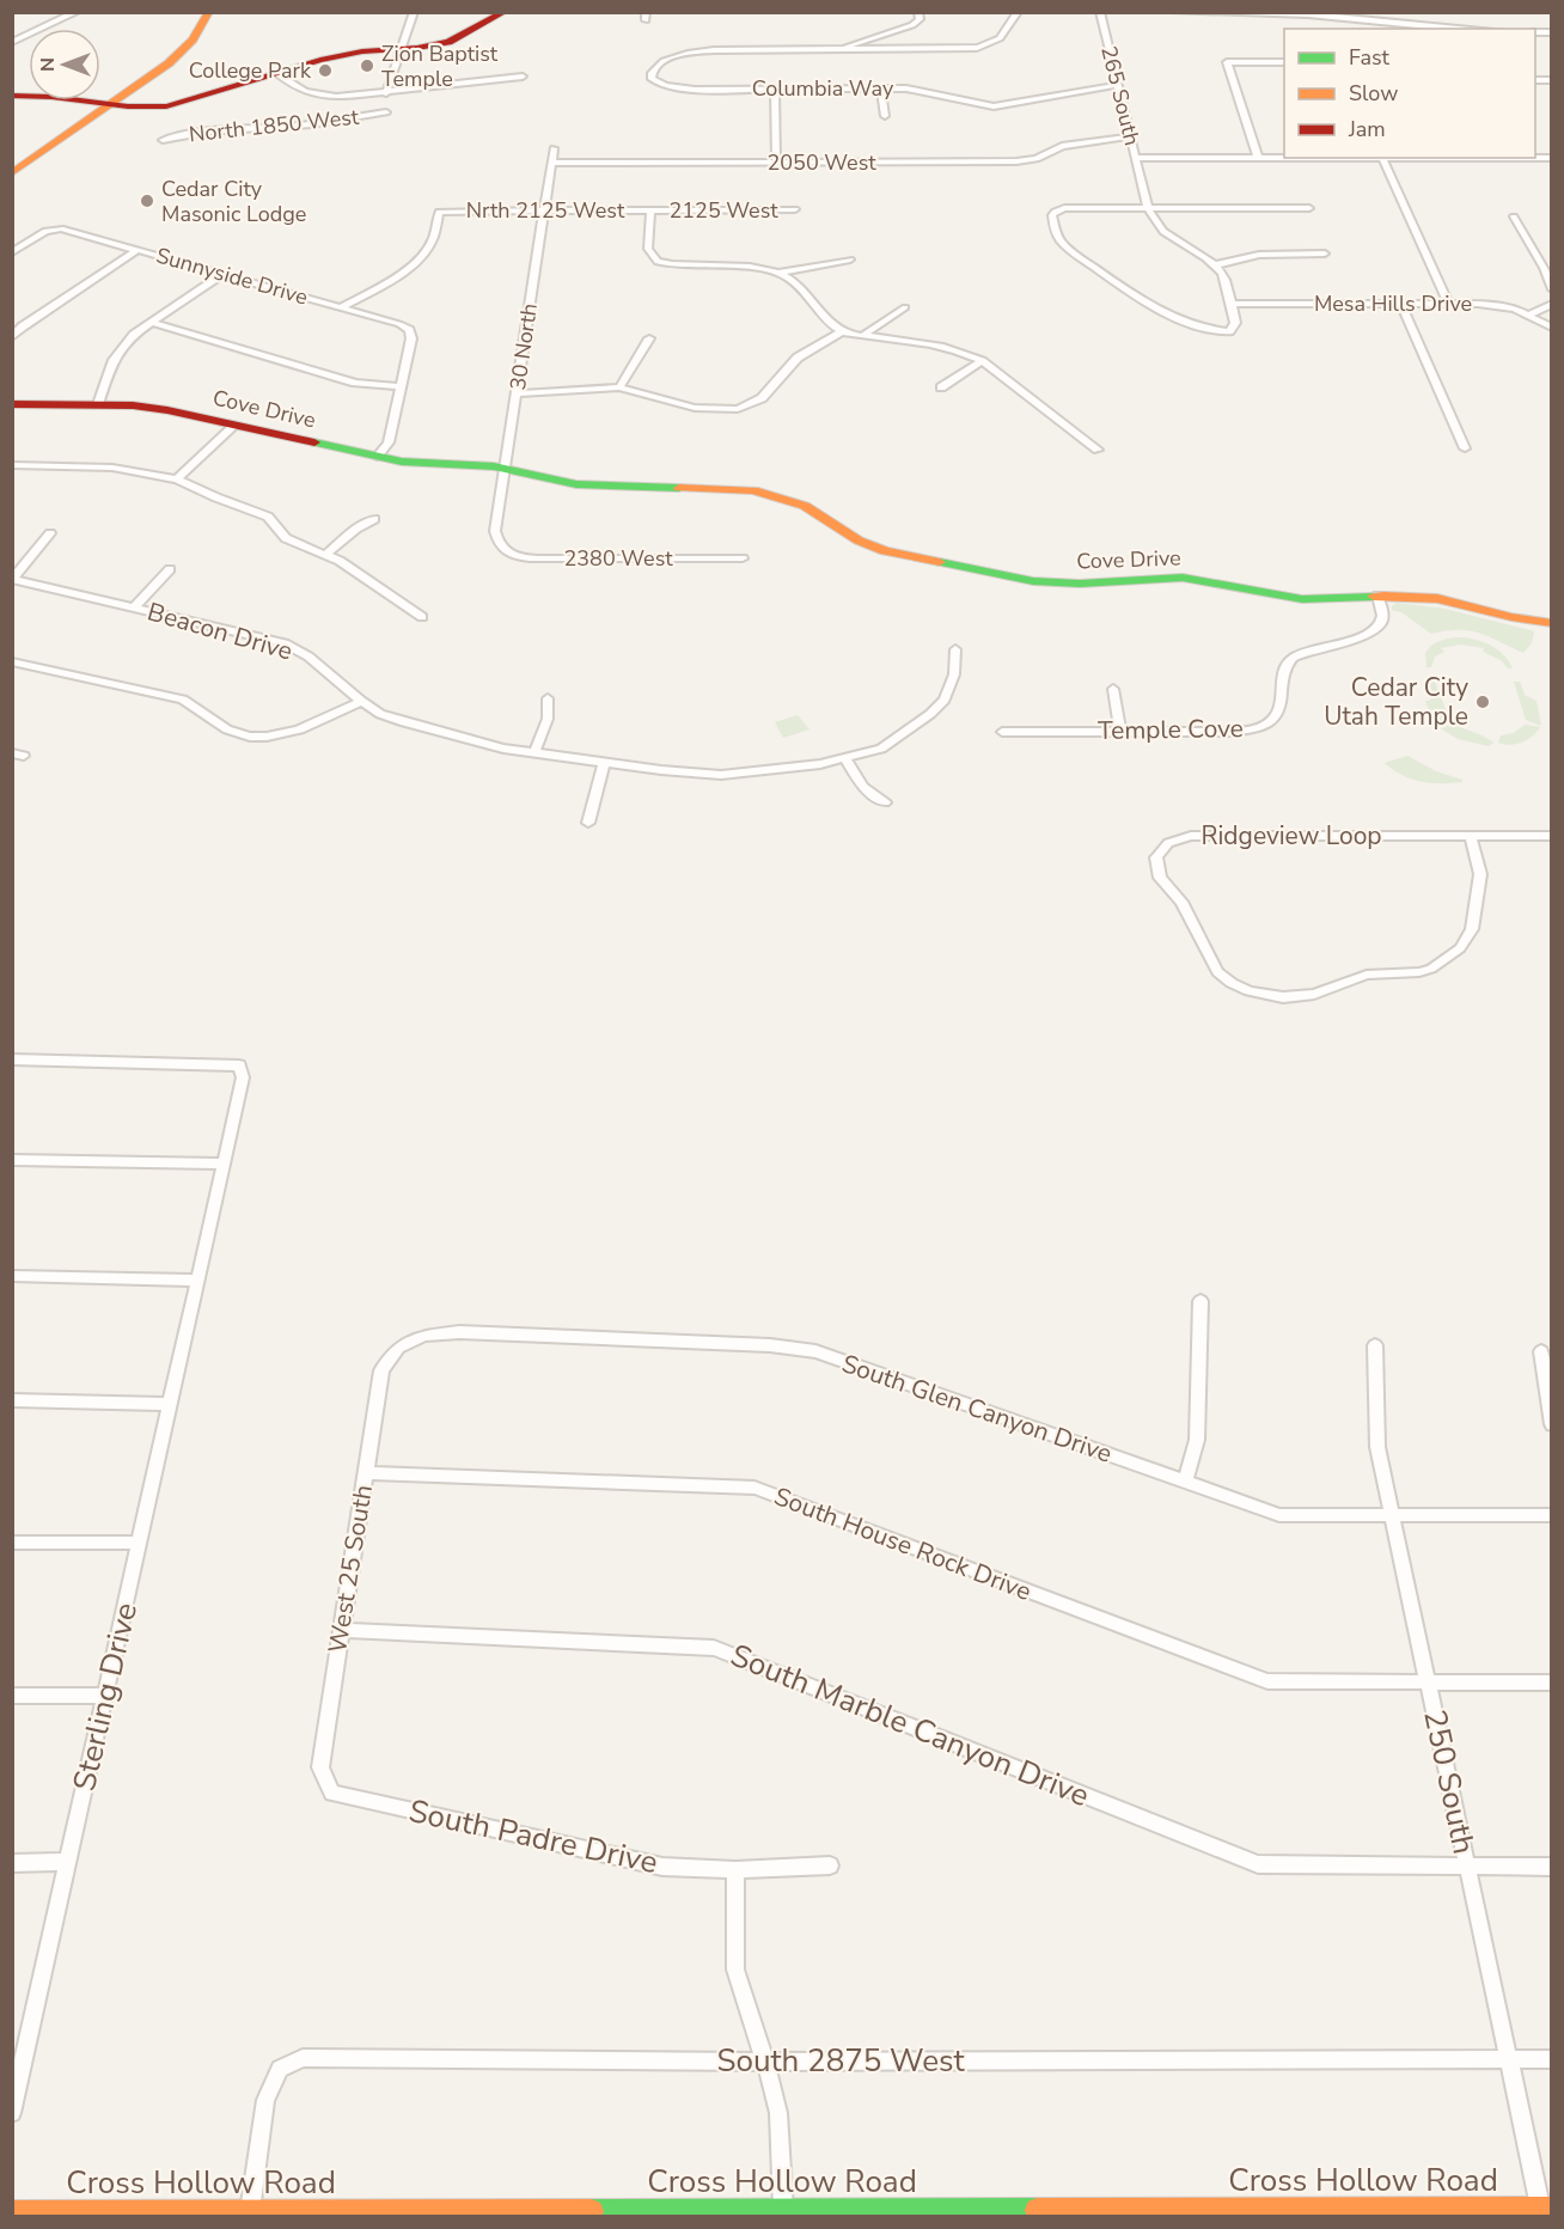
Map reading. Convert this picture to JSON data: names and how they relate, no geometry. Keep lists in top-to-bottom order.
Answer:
{
  "streets": {
    "main road": ["Cove Drive", "Cross Hollow Road"],
    "street": [
      "Columbia Way",
      "265 South",
      "North 1850 West",
      "2050 West",
      "Nrth 2125 West",
      "2125 West",
      "Sunnyside Drive",
      "Mesa Hills Drive",
      "30 North",
      "2380 West",
      "Beacon Drive",
      "Temple Cove",
      "Ridgeview Loop",
      "South Glen Canyon Drive",
      "South House Rock Drive",
      "West 25 South",
      "Sterling Drive",
      "South Marble Canyon Drive",
      "250 South",
      "South Padre Drive",
      "South 2875 West"
    ]
  },
  "crossings": [
    ["Columbia Way", "265 South"],
    ["265 South", "2050 West"],
    ["2050 West", "30 North"],
    ["Nrth 2125 West", "2125 West"],
    ["Nrth 2125 West", "Sunnyside Drive"],
    ["Nrth 2125 West", "30 North"],
    ["30 North", "Cove Drive"],
    ["30 North", "2380 West"],
    ["Cove Drive", "Temple Cove"],
    ["South Glen Canyon Drive", "West 25 South"],
    ["South Glen Canyon Drive", "250 South"],
    ["South House Rock Drive", "West 25 South"],
    ["South House Rock Drive", "250 South"],
    ["West 25 South", "South Marble Canyon Drive"],
    ["West 25 South", "South Padre Drive"],
    ["South Marble Canyon Drive", "250 South"],
    ["250 South", "South 2875 West"],
    ["250 South", "Cross Hollow Road"],
    ["South 2875 West", "Cross Hollow Road"]
  ],
  "places": [
    "Zion Baptist Temple",
    "College Park",
    "Cedar City Masonic Lodge",
    "Cedar City Utah Temple"
  ],
  "legend": ["Fast", "Slow", "Jam"],
  "north": "left"
}
